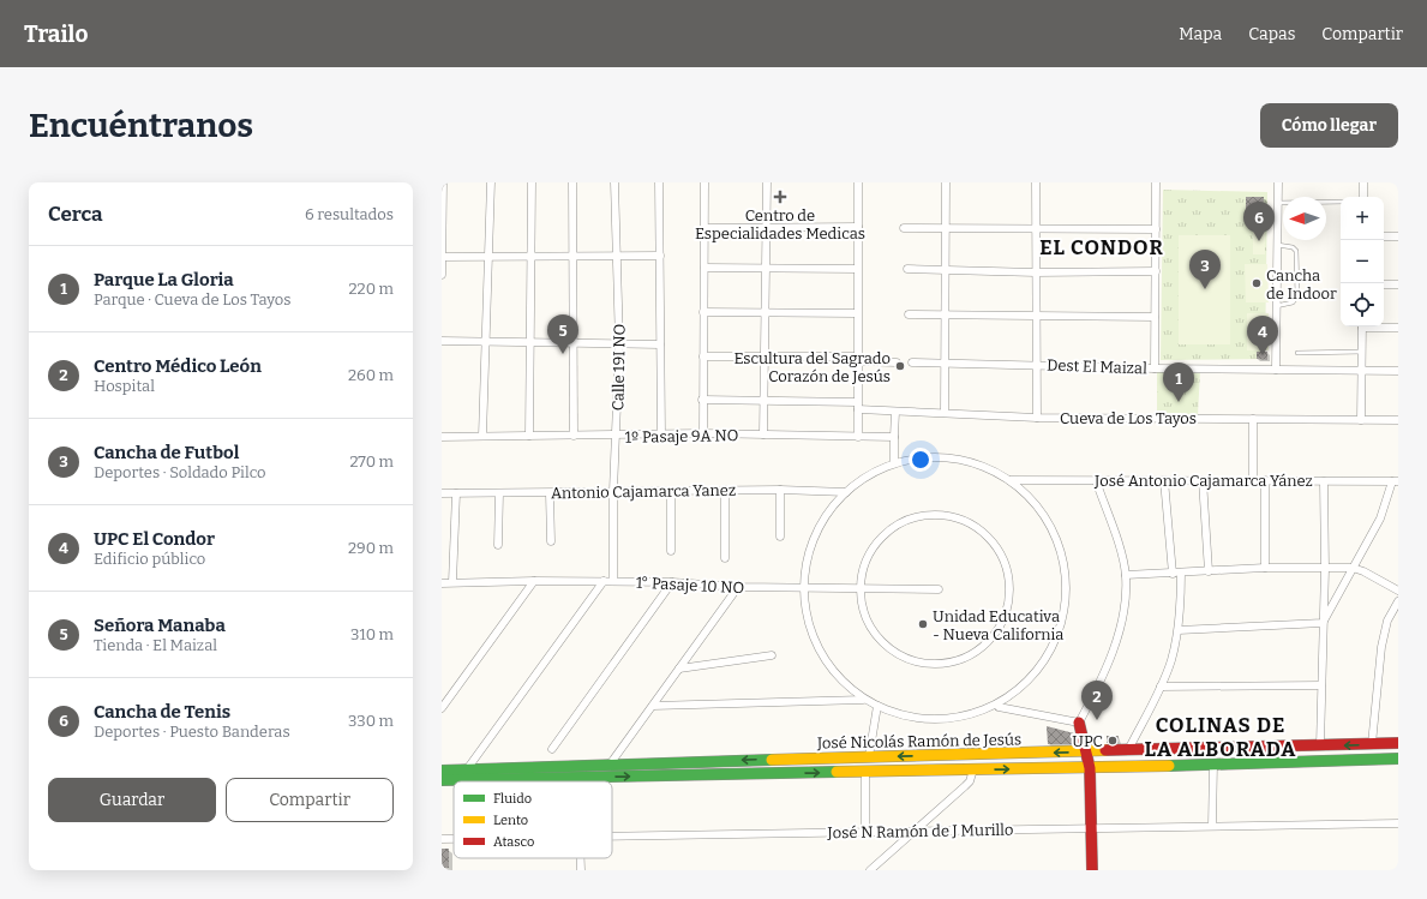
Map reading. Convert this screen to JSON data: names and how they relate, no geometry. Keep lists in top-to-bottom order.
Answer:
{
  "streets": {
    "street": [
      "Dest El Maizal",
      "Calle 19I NO",
      "Cueva de Los Tayos",
      "1º Pasaje 9A NO",
      "José Antonio Cajamarca Yánez",
      "Antonio Cajamarca Yanez",
      "1° Pasaje 10 NO",
      "José Nicolás Ramón de Jesús",
      "José N Ramón de J Murillo"
    ]
  },
  "crossings": [
    ["Calle 19I NO", "1º Pasaje 9A NO"],
    ["Calle 19I NO", "Antonio Cajamarca Yanez"],
    ["Calle 19I NO", "1° Pasaje 10 NO"]
  ],
  "districts": ["EL CONDOR", "COLINAS DE LA ALBORADA"],
  "places": {
    "health": ["Centro de Especialidades Medicas"],
    "other": [
      "Cancha de Indoor",
      "Escultura del Sagrado Corazón de Jesús",
      "Unidad Educativa - Nueva California",
      "UPC"
    ]
  },
  "legend": ["Fluido", "Lento", "Atasco"],
  "north": "left",
  "page": {
    "header": "Trailo",
    "nav": ["Mapa", "Capas", "Compartir"],
    "buttons": [
      "Cómo llegar",
      ["Guardar", "Compartir"]
    ],
    "title": "Encuéntranos",
    "heading": ["Cerca", "6 resultados"],
    "map_buttons": ["+", "−"],
    "pins": [
      "6",
      "3",
      "5",
      "4",
      "1",
      "2"
    ],
    "list": [
      {
        "mark": "1",
        "name": "Parque La Gloria",
        "note": "Parque · Cueva de Los Tayos",
        "value": "220 m"
      },
      {
        "mark": "2",
        "name": "Centro Médico León",
        "note": "Hospital",
        "value": "260 m"
      },
      {
        "mark": "3",
        "name": "Cancha de Futbol",
        "note": "Deportes · Soldado Pilco",
        "value": "270 m"
      },
      {
        "mark": "4",
        "name": "UPC El Condor",
        "note": "Edificio público",
        "value": "290 m"
      },
      {
        "mark": "5",
        "name": "Señora Manaba",
        "note": "Tienda · El Maizal",
        "value": "310 m"
      },
      {
        "mark": "6",
        "name": "Cancha de Tenis",
        "note": "Deportes · Puesto Banderas",
        "value": "330 m"
      }
    ]
  }
}
